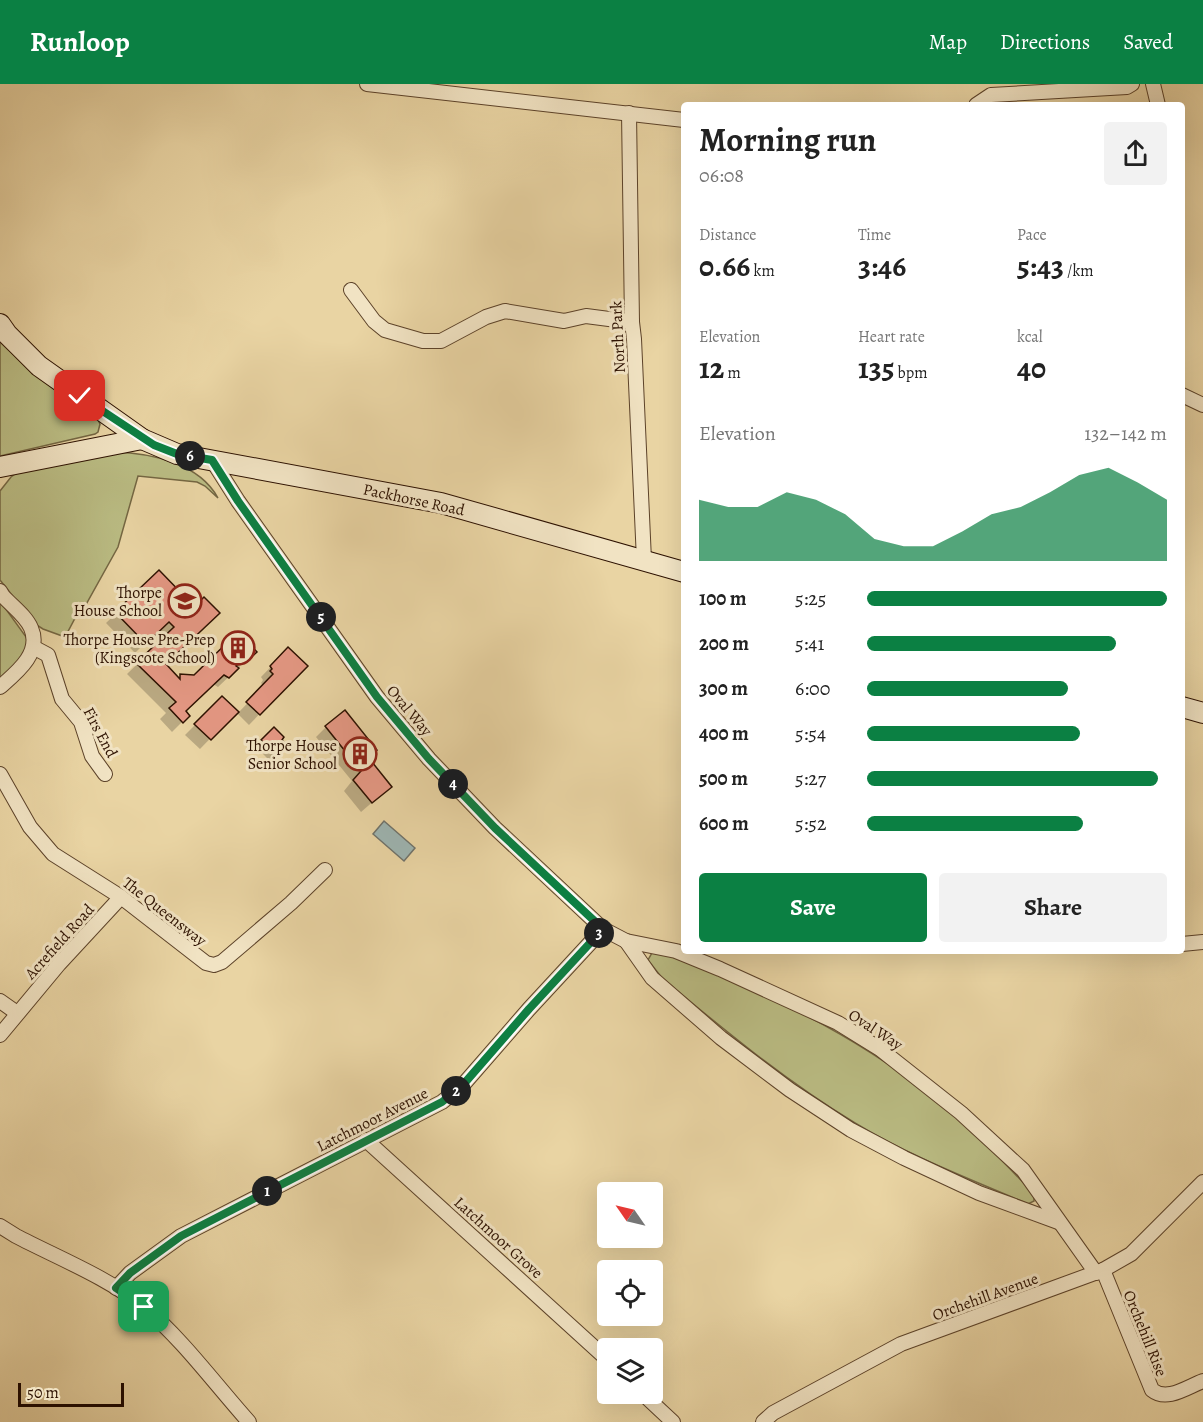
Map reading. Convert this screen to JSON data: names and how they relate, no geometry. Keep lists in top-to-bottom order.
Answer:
{
  "streets": {
    "main road": ["Packhorse Road"],
    "street": [
      "North Park",
      "Oval Way",
      "Firs End",
      "The Queensway",
      "Acrefield Road",
      "Latchmoor Avenue",
      "Latchmoor Grove",
      "Orchehill Avenue",
      "Orchehill Rise"
    ]
  },
  "crossings": [
    ["North Park", "Packhorse Road"],
    ["Packhorse Road", "Oval Way"],
    ["Oval Way", "Latchmoor Avenue"],
    ["Oval Way", "Orchehill Avenue"],
    ["Oval Way", "Orchehill Rise"],
    ["The Queensway", "Acrefield Road"],
    ["Latchmoor Avenue", "Latchmoor Grove"],
    ["Orchehill Avenue", "Orchehill Rise"]
  ],
  "places": {
    "school or university": ["Thorpe House School"],
    "building": ["Thorpe House Pre-Prep (Kingscote School)", "Thorpe House Senior School"]
  },
  "scale_bar": "50 m",
  "north": "top left",
  "page": {
    "header": "Runloop",
    "nav": ["Map", "Directions", "Saved"],
    "heading": ["Morning run", "06:08"],
    "stats": [
      ["Distance", "0.66 km"],
      ["Time", "3:46"],
      ["Pace", "5:43 /km"],
      ["Elevation", "12 m"],
      ["Heart rate", "135 bpm"],
      ["kcal", "40"]
    ],
    "chart": ["Elevation", "132–142 m"],
    "pins": [
      "6",
      "5",
      "4",
      "3",
      "2",
      "1"
    ],
    "list": [
      {
        "name": "100 m",
        "note": "5:25"
      },
      {
        "name": "200 m",
        "note": "5:41"
      },
      {
        "name": "300 m",
        "note": "6:00"
      },
      {
        "name": "400 m",
        "note": "5:54"
      },
      {
        "name": "500 m",
        "note": "5:27"
      },
      {
        "name": "600 m",
        "note": "5:52"
      }
    ],
    "buttons": ["Save", "Share"],
    "scale": "50 m"
  }
}
